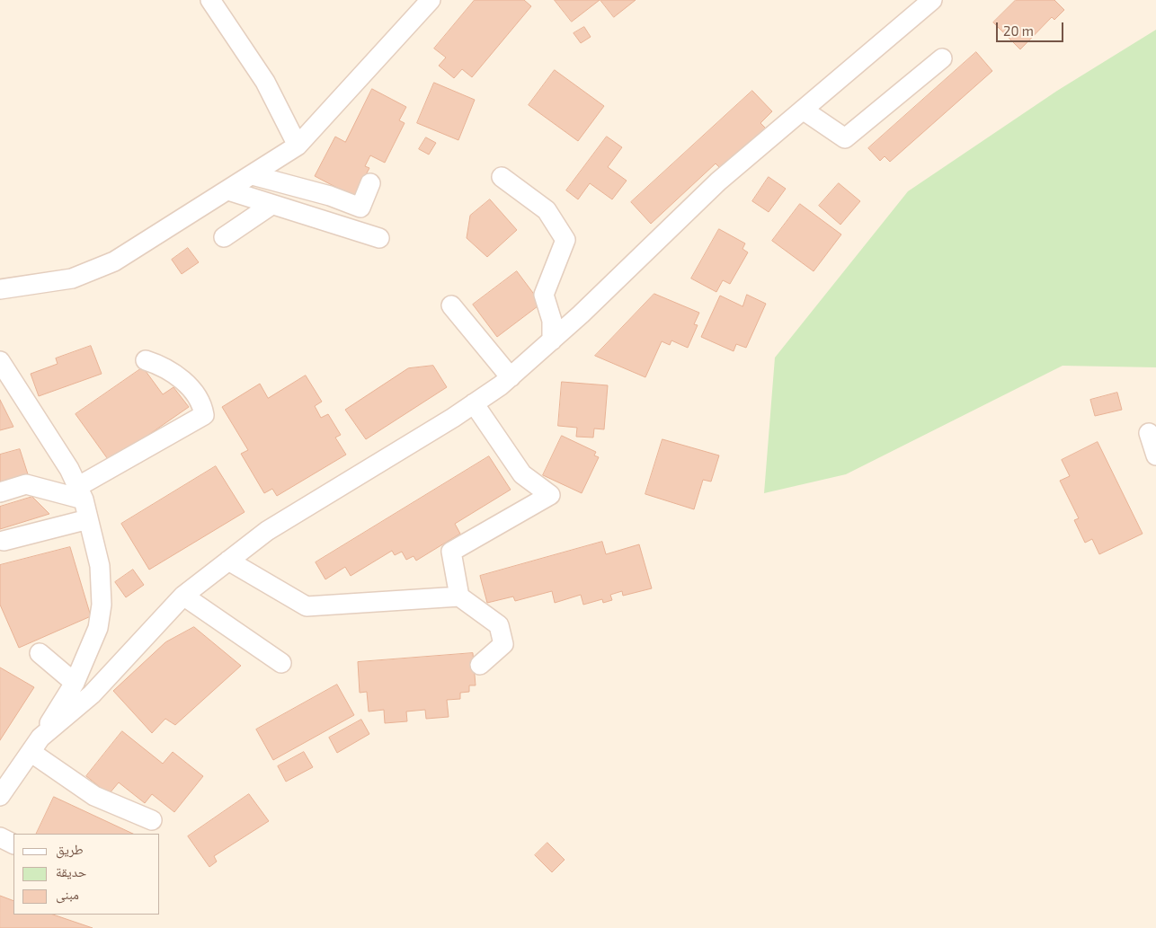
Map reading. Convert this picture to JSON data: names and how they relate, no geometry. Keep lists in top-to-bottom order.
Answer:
{
  "legend": ["طريق", "حديقة", "مبنى"],
  "scale_bar": "20 m"
}
